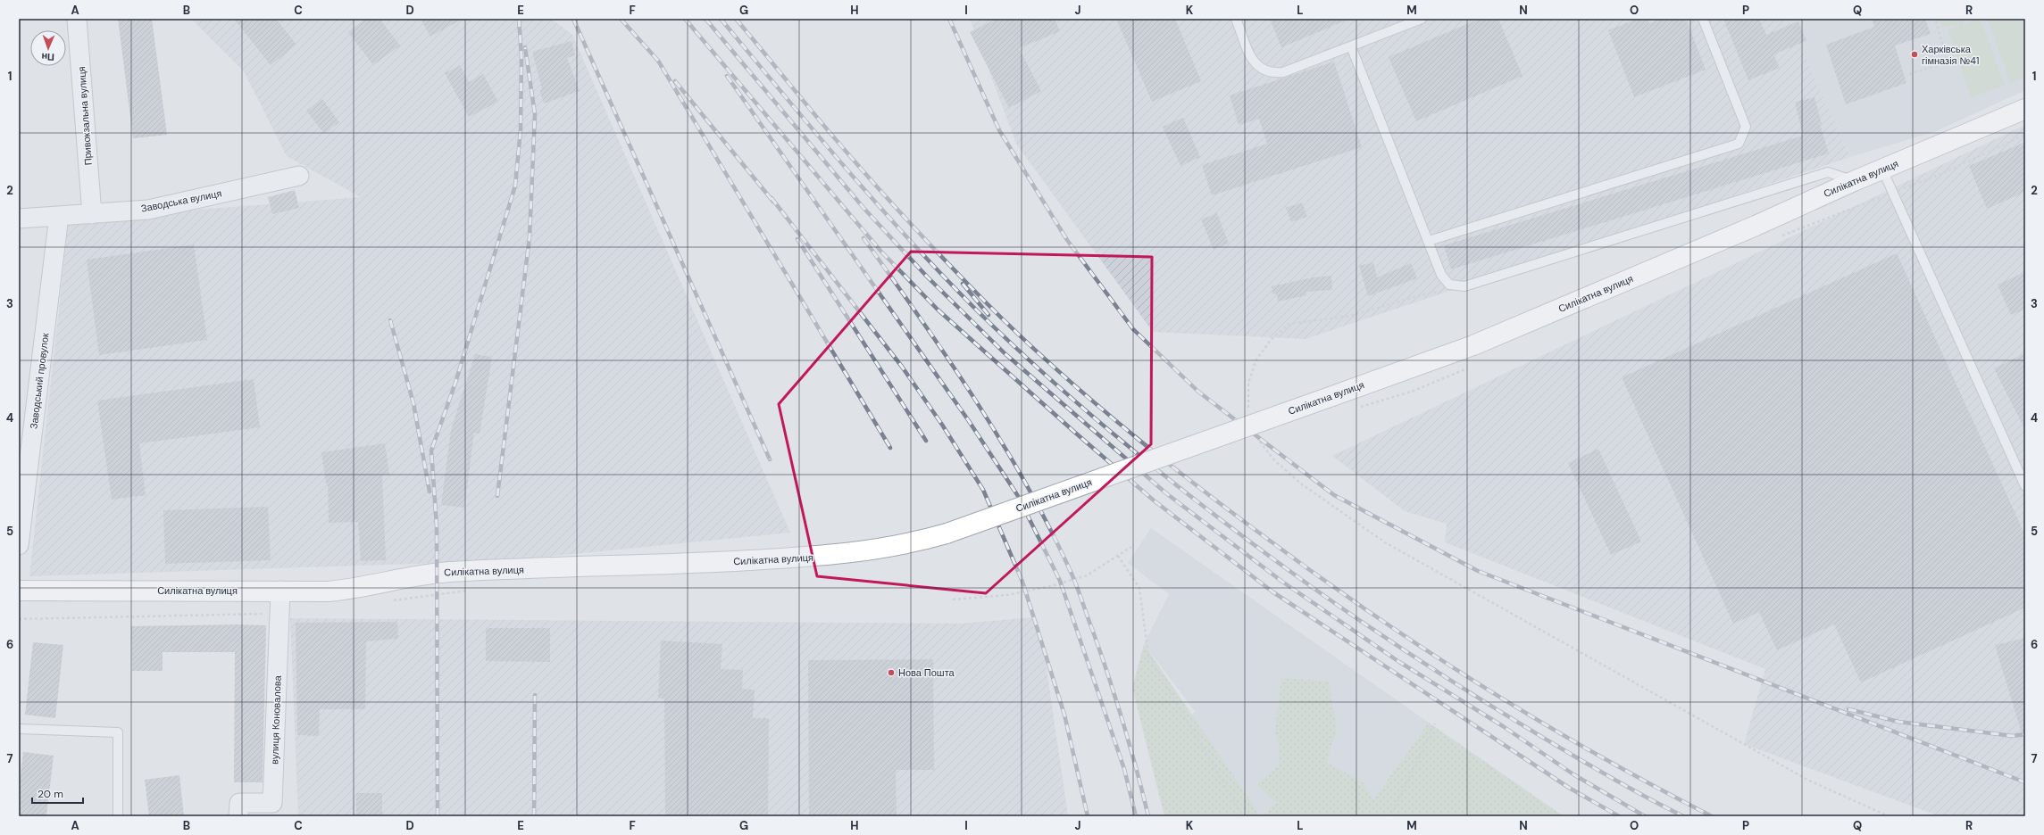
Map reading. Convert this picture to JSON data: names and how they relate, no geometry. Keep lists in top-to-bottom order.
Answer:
{
  "streets": {
    "main road": ["Силікатна вулиця"],
    "street": [
      "Привокзальна вулиця",
      "Заводська вулиця",
      "Заводський провулок",
      "вулиця Коновалова"
    ]
  },
  "crossings": [
    ["Привокзальна вулиця", "Заводська вулиця"],
    ["Силікатна вулиця", "вулиця Коновалова"],
    ["Заводська вулиця", "Заводський провулок"]
  ],
  "places": ["Харківська гімназія №41", "Нова Пошта"],
  "scale_bar": "20 m",
  "north": "bottom",
  "grid": {
    "columns": [
      "A",
      "B",
      "C",
      "D",
      "E",
      "F",
      "G",
      "H",
      "I",
      "J",
      "K",
      "L",
      "M",
      "N",
      "O",
      "P",
      "Q",
      "R"
    ],
    "rows": [
      "1",
      "2",
      "3",
      "4",
      "5",
      "6",
      "7"
    ]
  }
}
